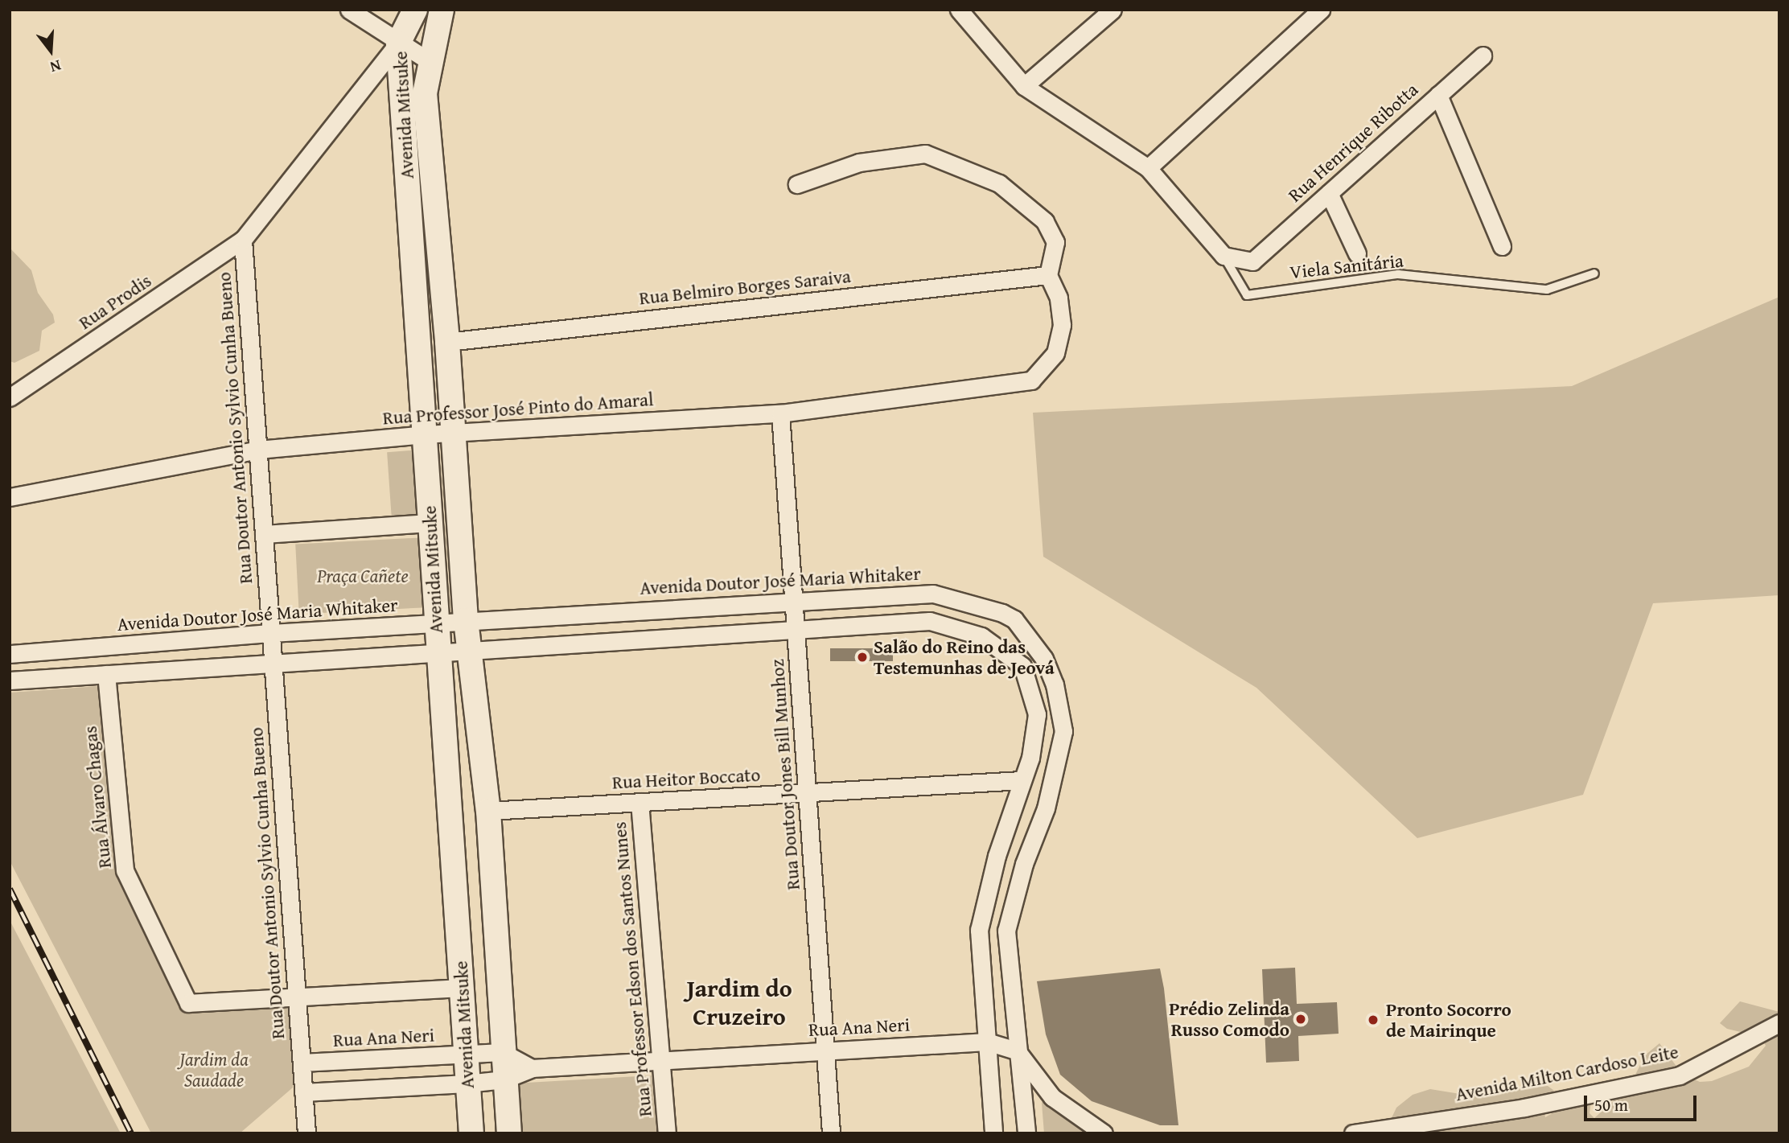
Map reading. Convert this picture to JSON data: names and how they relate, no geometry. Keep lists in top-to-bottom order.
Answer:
{
  "streets": {
    "main road": ["Avenida Mitsuke"],
    "street": [
      "Rua Henrique Ribotta",
      "Rua Belmiro Borges Saraiva",
      "Rua Prodis",
      "Rua Professor José Pinto do Amaral",
      "Rua Doutor Antonio Sylvio Cunha Bueno",
      "Avenida Doutor José Maria Whitaker",
      "Rua Doutor Jones Bill Munhoz",
      "Rua Heitor Boccato",
      "Rua Álvaro Chagas",
      "Rua Professor Edson dos Santos Nunes",
      "Rua Ana Neri",
      "Avenida Milton Cardoso Leite"
    ],
    "lane": ["Viela Sanitária"]
  },
  "crossings": [
    ["Avenida Mitsuke", "Rua Belmiro Borges Saraiva"],
    ["Avenida Mitsuke", "Rua Professor José Pinto do Amaral"],
    ["Avenida Mitsuke", "Avenida Doutor José Maria Whitaker"],
    ["Avenida Mitsuke", "Rua Heitor Boccato"],
    ["Avenida Mitsuke", "Rua Ana Neri"],
    ["Rua Henrique Ribotta", "Viela Sanitária"],
    ["Rua Belmiro Borges Saraiva", "Rua Professor José Pinto do Amaral"],
    ["Rua Prodis", "Rua Doutor Antonio Sylvio Cunha Bueno"],
    ["Rua Professor José Pinto do Amaral", "Rua Doutor Antonio Sylvio Cunha Bueno"],
    ["Rua Professor José Pinto do Amaral", "Rua Doutor Jones Bill Munhoz"],
    ["Rua Doutor Antonio Sylvio Cunha Bueno", "Avenida Doutor José Maria Whitaker"],
    ["Rua Doutor Antonio Sylvio Cunha Bueno", "Rua Álvaro Chagas"],
    ["Rua Doutor Antonio Sylvio Cunha Bueno", "Rua Ana Neri"],
    ["Avenida Doutor José Maria Whitaker", "Rua Doutor Jones Bill Munhoz"],
    ["Rua Doutor Jones Bill Munhoz", "Rua Heitor Boccato"],
    ["Rua Doutor Jones Bill Munhoz", "Rua Ana Neri"],
    ["Rua Heitor Boccato", "Rua Professor Edson dos Santos Nunes"],
    ["Rua Professor Edson dos Santos Nunes", "Rua Ana Neri"]
  ],
  "districts": ["Jardim do Cruzeiro"],
  "parks": ["Praça Cañete", "Jardim da Saudade"],
  "places": ["Salão do Reino das Testemunhas de Jeová", "Prédio Zelinda Russo Comodo", "Pronto Socorro de Mairinque"],
  "scale_bar": "50 m",
  "north": "bottom"
}
